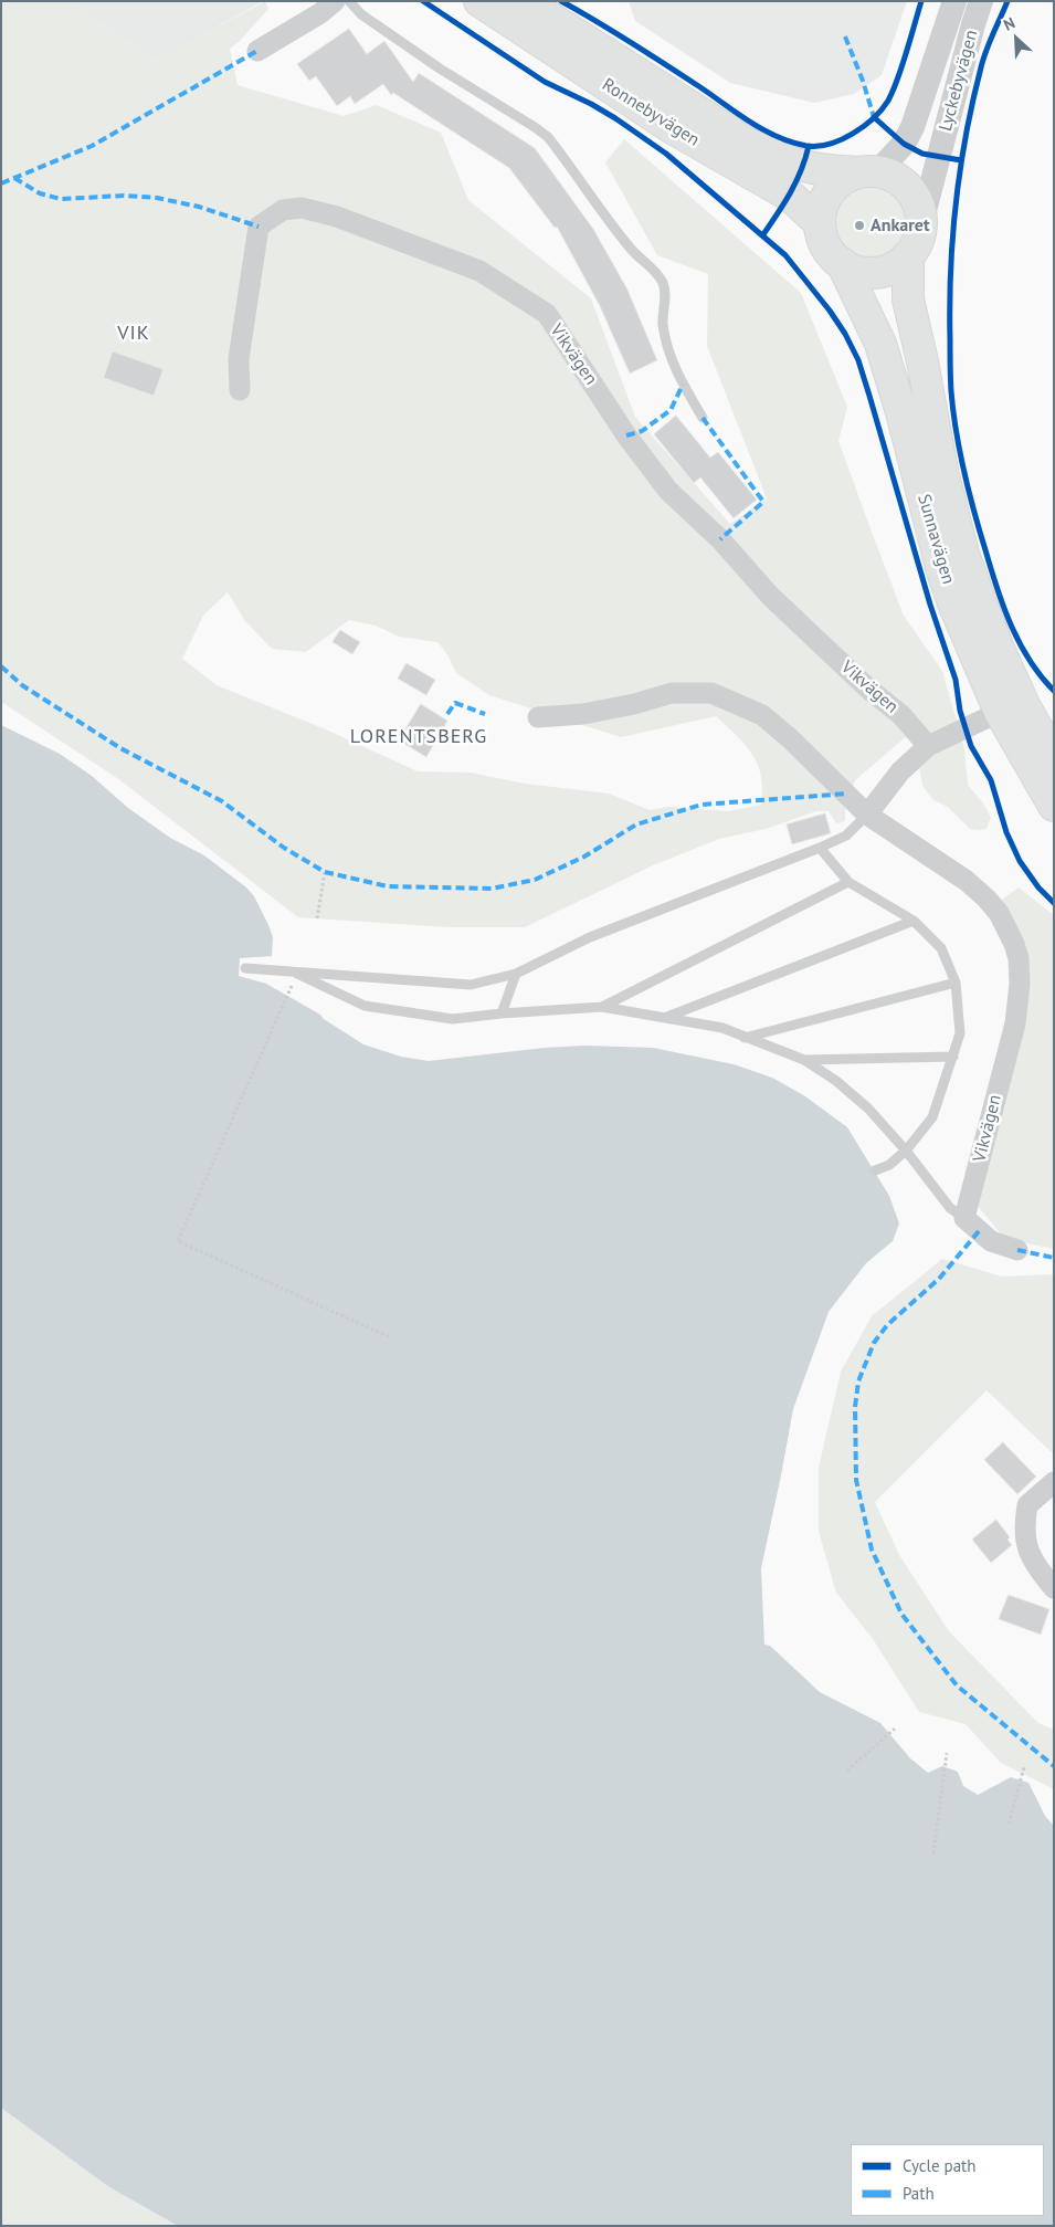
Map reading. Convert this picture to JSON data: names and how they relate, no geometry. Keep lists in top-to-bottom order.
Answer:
{
  "streets": {
    "highway": ["Ronnebyvägen", "Sunnavägen"],
    "street": ["Lyckebyvägen", "Vikvägen"]
  },
  "crossings": [
    ["Lyckebyvägen", "Ronnebyvägen"],
    ["Lyckebyvägen", "Sunnavägen"],
    ["Ronnebyvägen", "Sunnavägen"]
  ],
  "districts": ["VIK", "LORENTSBERG"],
  "places": ["Ankaret"],
  "legend": ["Cycle path", "Path"],
  "north": "top left"
}
